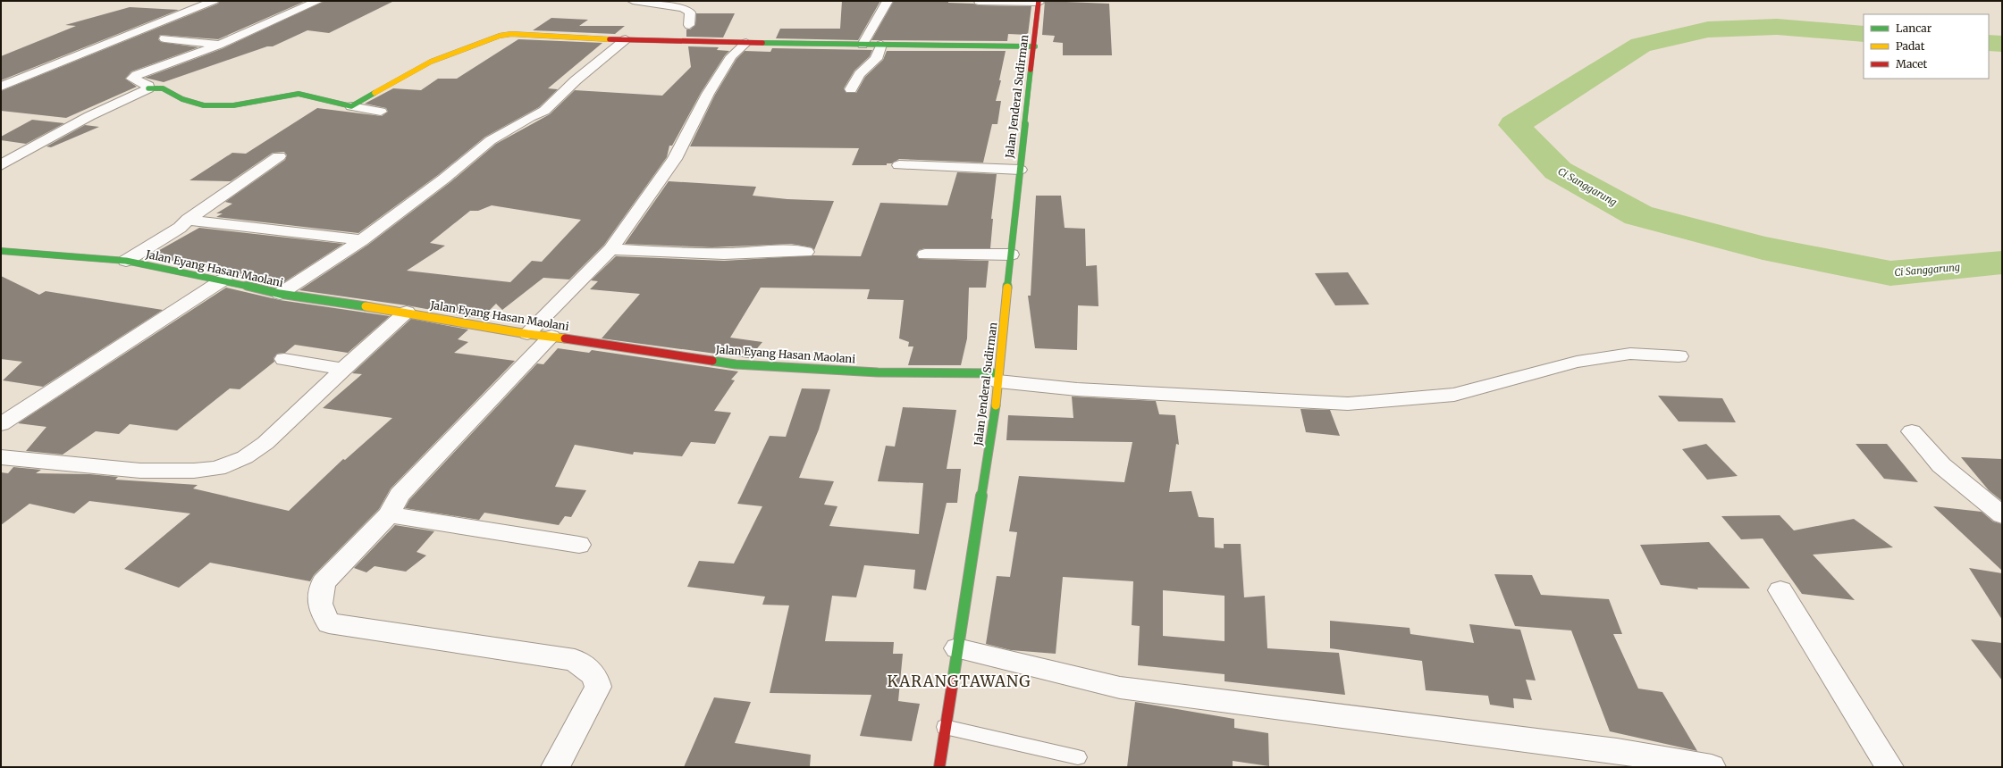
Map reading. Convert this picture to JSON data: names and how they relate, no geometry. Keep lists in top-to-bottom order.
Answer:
{
  "streets": {
    "street": ["Jalan Jenderal Sudirman", "Jalan Eyang Hasan Maolani"]
  },
  "crossings": [
    ["Jalan Jenderal Sudirman", "Jalan Eyang Hasan Maolani"]
  ],
  "districts": ["KARANGTAWANG"],
  "water": ["Ci Sanggarung"],
  "legend": ["Lancar", "Padat", "Macet"]
}
